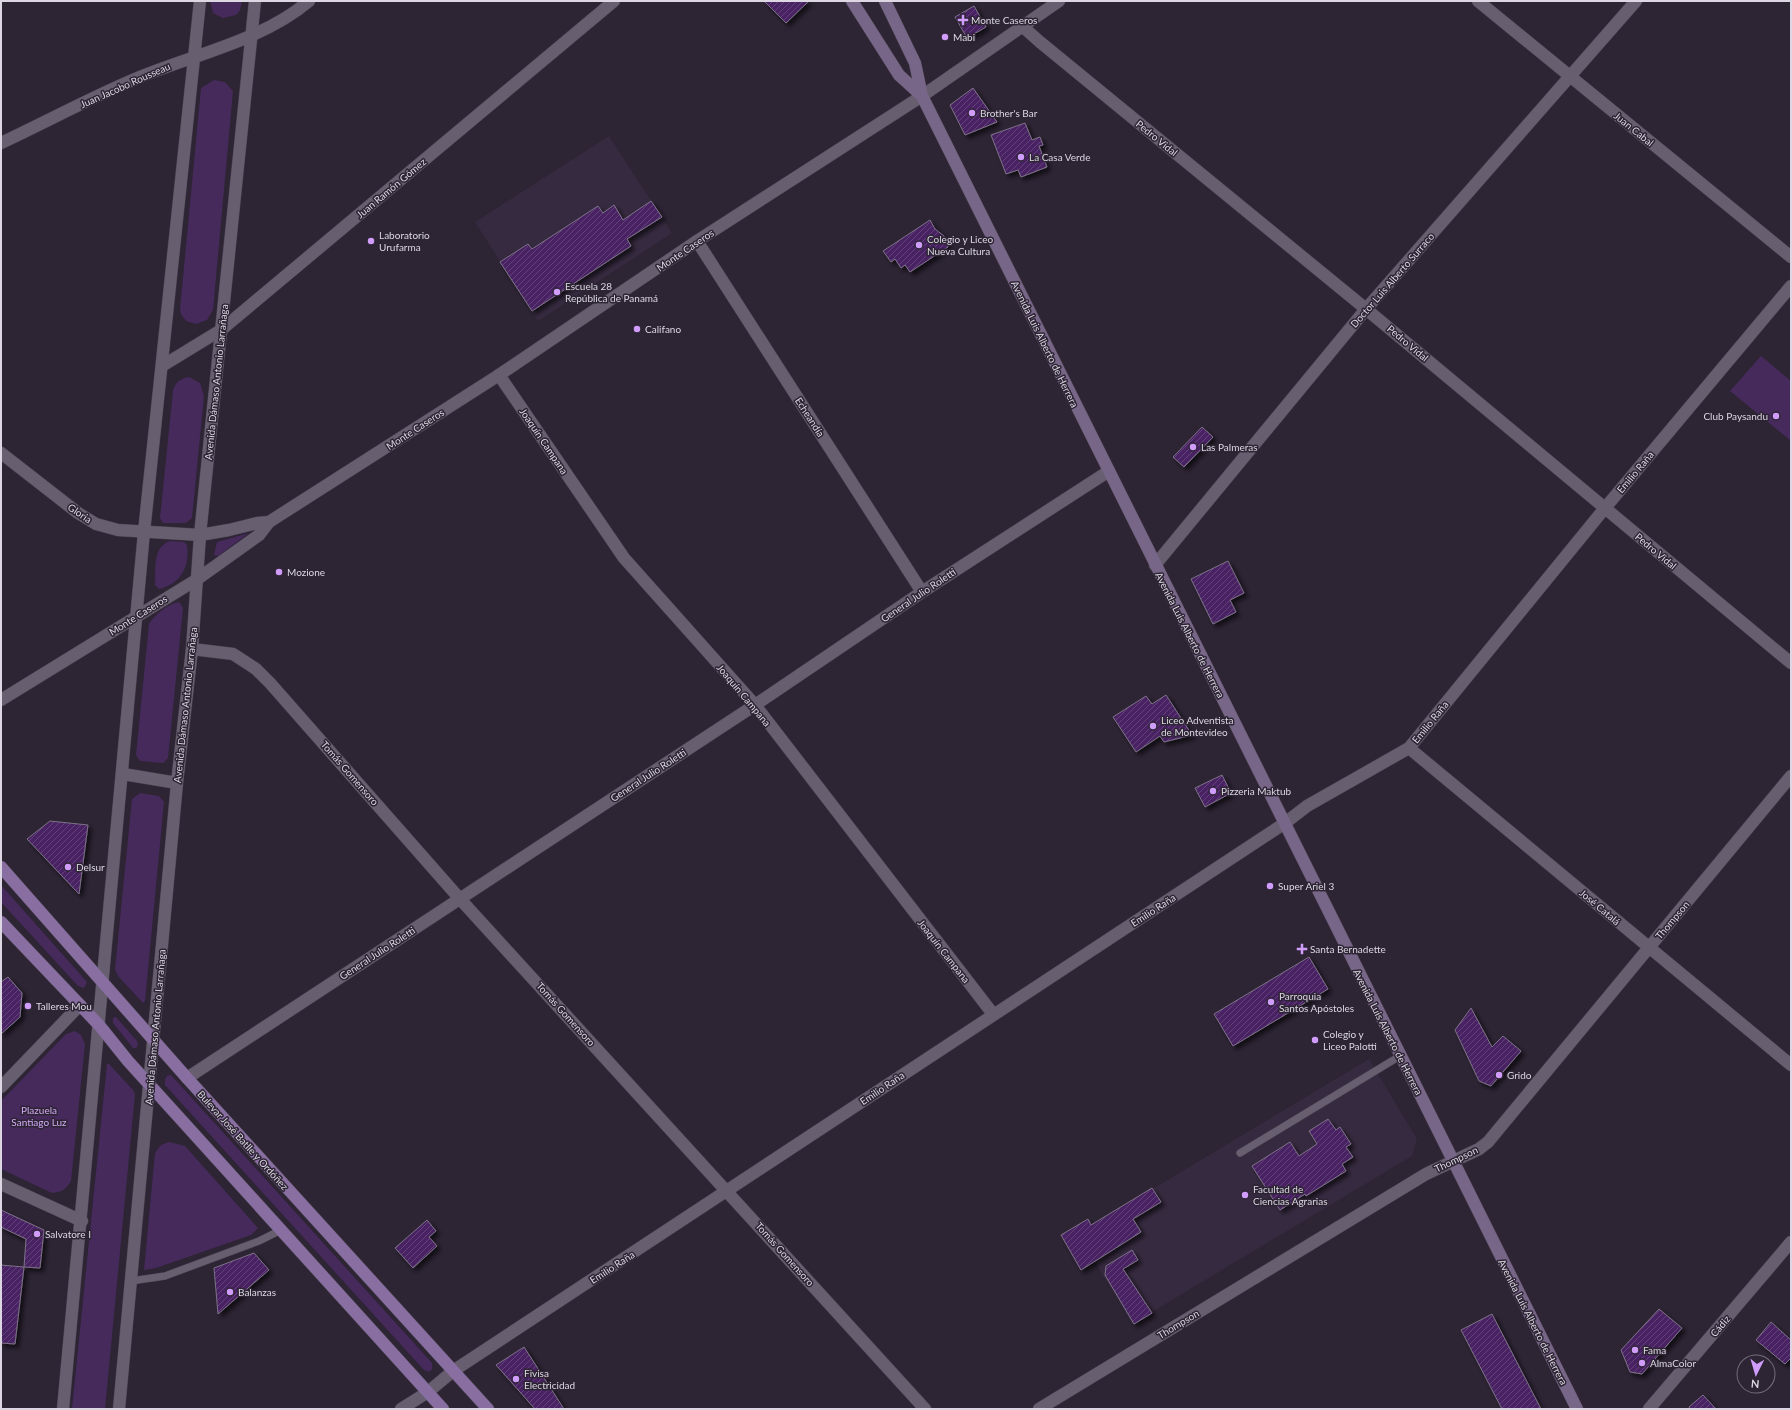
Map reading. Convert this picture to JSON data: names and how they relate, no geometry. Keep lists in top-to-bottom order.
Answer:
{
  "streets": {
    "main road": ["Avenida Luis Alberto de Herrera", "Bulevar José Batlle y Ordóñez"],
    "street": [
      "Juan Jacobo Rousseau",
      "Juan Cabal",
      "Pedro Vidal",
      "Juan Ramón Gómez",
      "Monte Caseros",
      "Doctor Luis Alberto Surraco",
      "Avenida Dámaso Antonio Larrañaga",
      "Echeandía",
      "Joaquín Campana",
      "Emilio Raña",
      "Gloria",
      "General Julio Roletti",
      "Tomás Gomensoro",
      "José Catalá",
      "Thompson",
      "Cádiz"
    ]
  },
  "crossings": [
    ["Juan Jacobo Rousseau", "Avenida Dámaso Antonio Larrañaga"],
    ["Juan Cabal", "Doctor Luis Alberto Surraco"],
    ["Pedro Vidal", "Monte Caseros"],
    ["Pedro Vidal", "Doctor Luis Alberto Surraco"],
    ["Pedro Vidal", "Emilio Raña"],
    ["Juan Ramón Gómez", "Avenida Dámaso Antonio Larrañaga"],
    ["Monte Caseros", "Avenida Luis Alberto de Herrera"],
    ["Monte Caseros", "Avenida Dámaso Antonio Larrañaga"],
    ["Monte Caseros", "Echeandía"],
    ["Monte Caseros", "Joaquín Campana"],
    ["Monte Caseros", "Gloria"],
    ["Doctor Luis Alberto Surraco", "Avenida Luis Alberto de Herrera"],
    ["Avenida Luis Alberto de Herrera", "Emilio Raña"],
    ["Avenida Luis Alberto de Herrera", "General Julio Roletti"],
    ["Avenida Luis Alberto de Herrera", "Thompson"],
    ["Avenida Dámaso Antonio Larrañaga", "Gloria"],
    ["Avenida Dámaso Antonio Larrañaga", "Tomás Gomensoro"],
    ["Avenida Dámaso Antonio Larrañaga", "Bulevar José Batlle y Ordóñez"],
    ["Echeandía", "General Julio Roletti"],
    ["Joaquín Campana", "Emilio Raña"],
    ["Joaquín Campana", "General Julio Roletti"],
    ["Emilio Raña", "Tomás Gomensoro"],
    ["Emilio Raña", "José Catalá"],
    ["Emilio Raña", "Bulevar José Batlle y Ordóñez"],
    ["General Julio Roletti", "Tomás Gomensoro"],
    ["General Julio Roletti", "Bulevar José Batlle y Ordóñez"],
    ["José Catalá", "Thompson"]
  ],
  "parks": ["Plazuela Santiago Luz"],
  "places": {
    "health": ["Monte Caseros", "Santa Bernadette"],
    "other": [
      "Mabi",
      "Brother's Bar",
      "La Casa Verde",
      "Laboratorio Urufarma",
      "Colegio y Liceo Nueva Cultura",
      "Escuela 28 República de Panamá",
      "Califano",
      "Club Paysandu",
      "Las Palmeras",
      "Mozione",
      "Liceo Adventista de Montevideo",
      "Pizzeria Maktub",
      "Delsur",
      "Super Ariel 3",
      "Parroquia Santos Apóstoles",
      "Talleres Mou",
      "Colegio y Liceo Palotti",
      "Grido",
      "Facultad de Ciencias Agrarias",
      "Salvatore I",
      "Balanzas",
      "Fama",
      "AlmaColor",
      "Fivisa Electricidad"
    ]
  },
  "north": "bottom"
}
